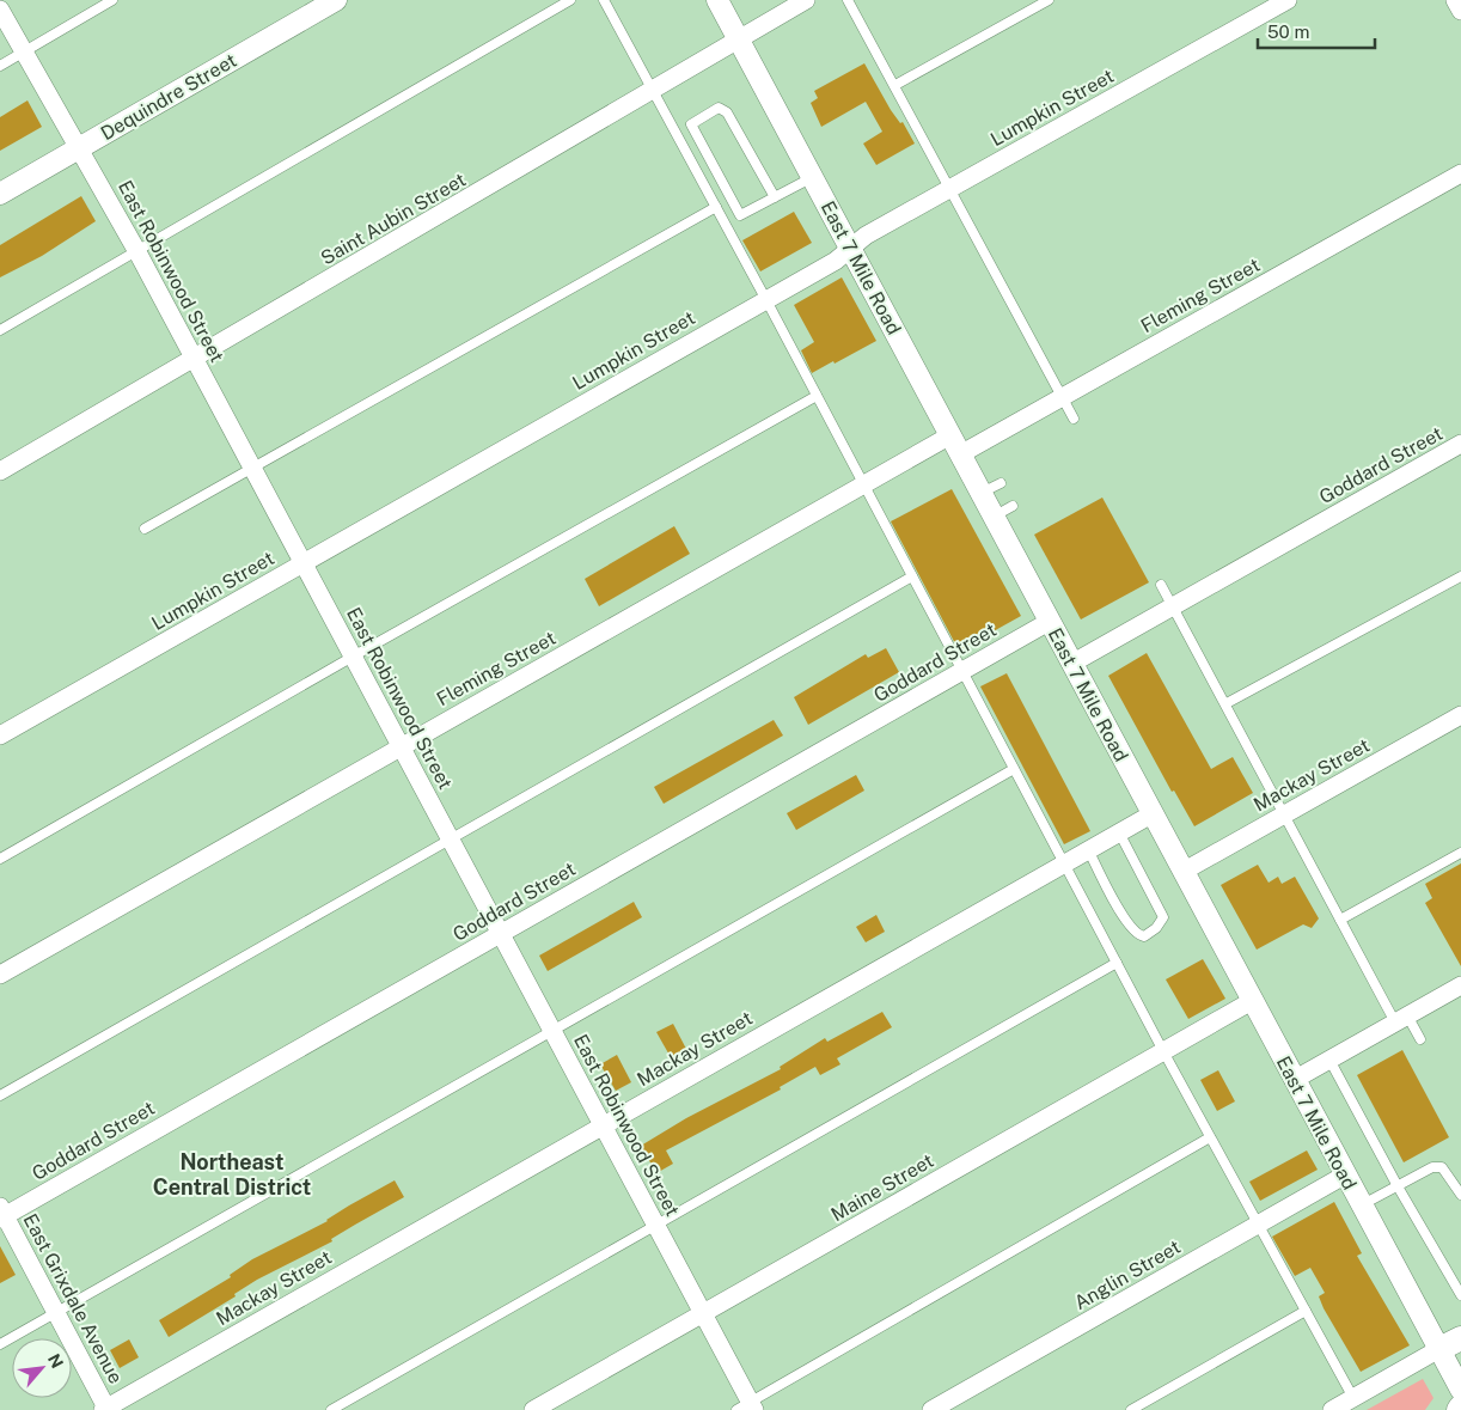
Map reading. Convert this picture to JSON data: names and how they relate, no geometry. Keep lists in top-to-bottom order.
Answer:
{
  "streets": {
    "street": [
      "Dequindre Street",
      "Lumpkin Street",
      "Saint Aubin Street",
      "East 7 Mile Road",
      "East Robinwood Street",
      "Fleming Street",
      "Goddard Street",
      "Mackay Street",
      "Maine Street",
      "Anglin Street",
      "East Grixdale Avenue"
    ]
  },
  "crossings": [
    ["Dequindre Street", "East Robinwood Street"],
    ["Lumpkin Street", "East 7 Mile Road"],
    ["Lumpkin Street", "East Robinwood Street"],
    ["Saint Aubin Street", "East 7 Mile Road"],
    ["Saint Aubin Street", "East Robinwood Street"],
    ["East 7 Mile Road", "Fleming Street"],
    ["East 7 Mile Road", "Goddard Street"],
    ["East 7 Mile Road", "Mackay Street"],
    ["East 7 Mile Road", "Maine Street"],
    ["East 7 Mile Road", "Anglin Street"],
    ["East Robinwood Street", "Fleming Street"],
    ["East Robinwood Street", "Goddard Street"],
    ["East Robinwood Street", "Mackay Street"],
    ["East Robinwood Street", "Maine Street"],
    ["Goddard Street", "East Grixdale Avenue"],
    ["Mackay Street", "East Grixdale Avenue"]
  ],
  "districts": ["Northeast Central District"],
  "scale_bar": "50 m",
  "north": "top right"
}
